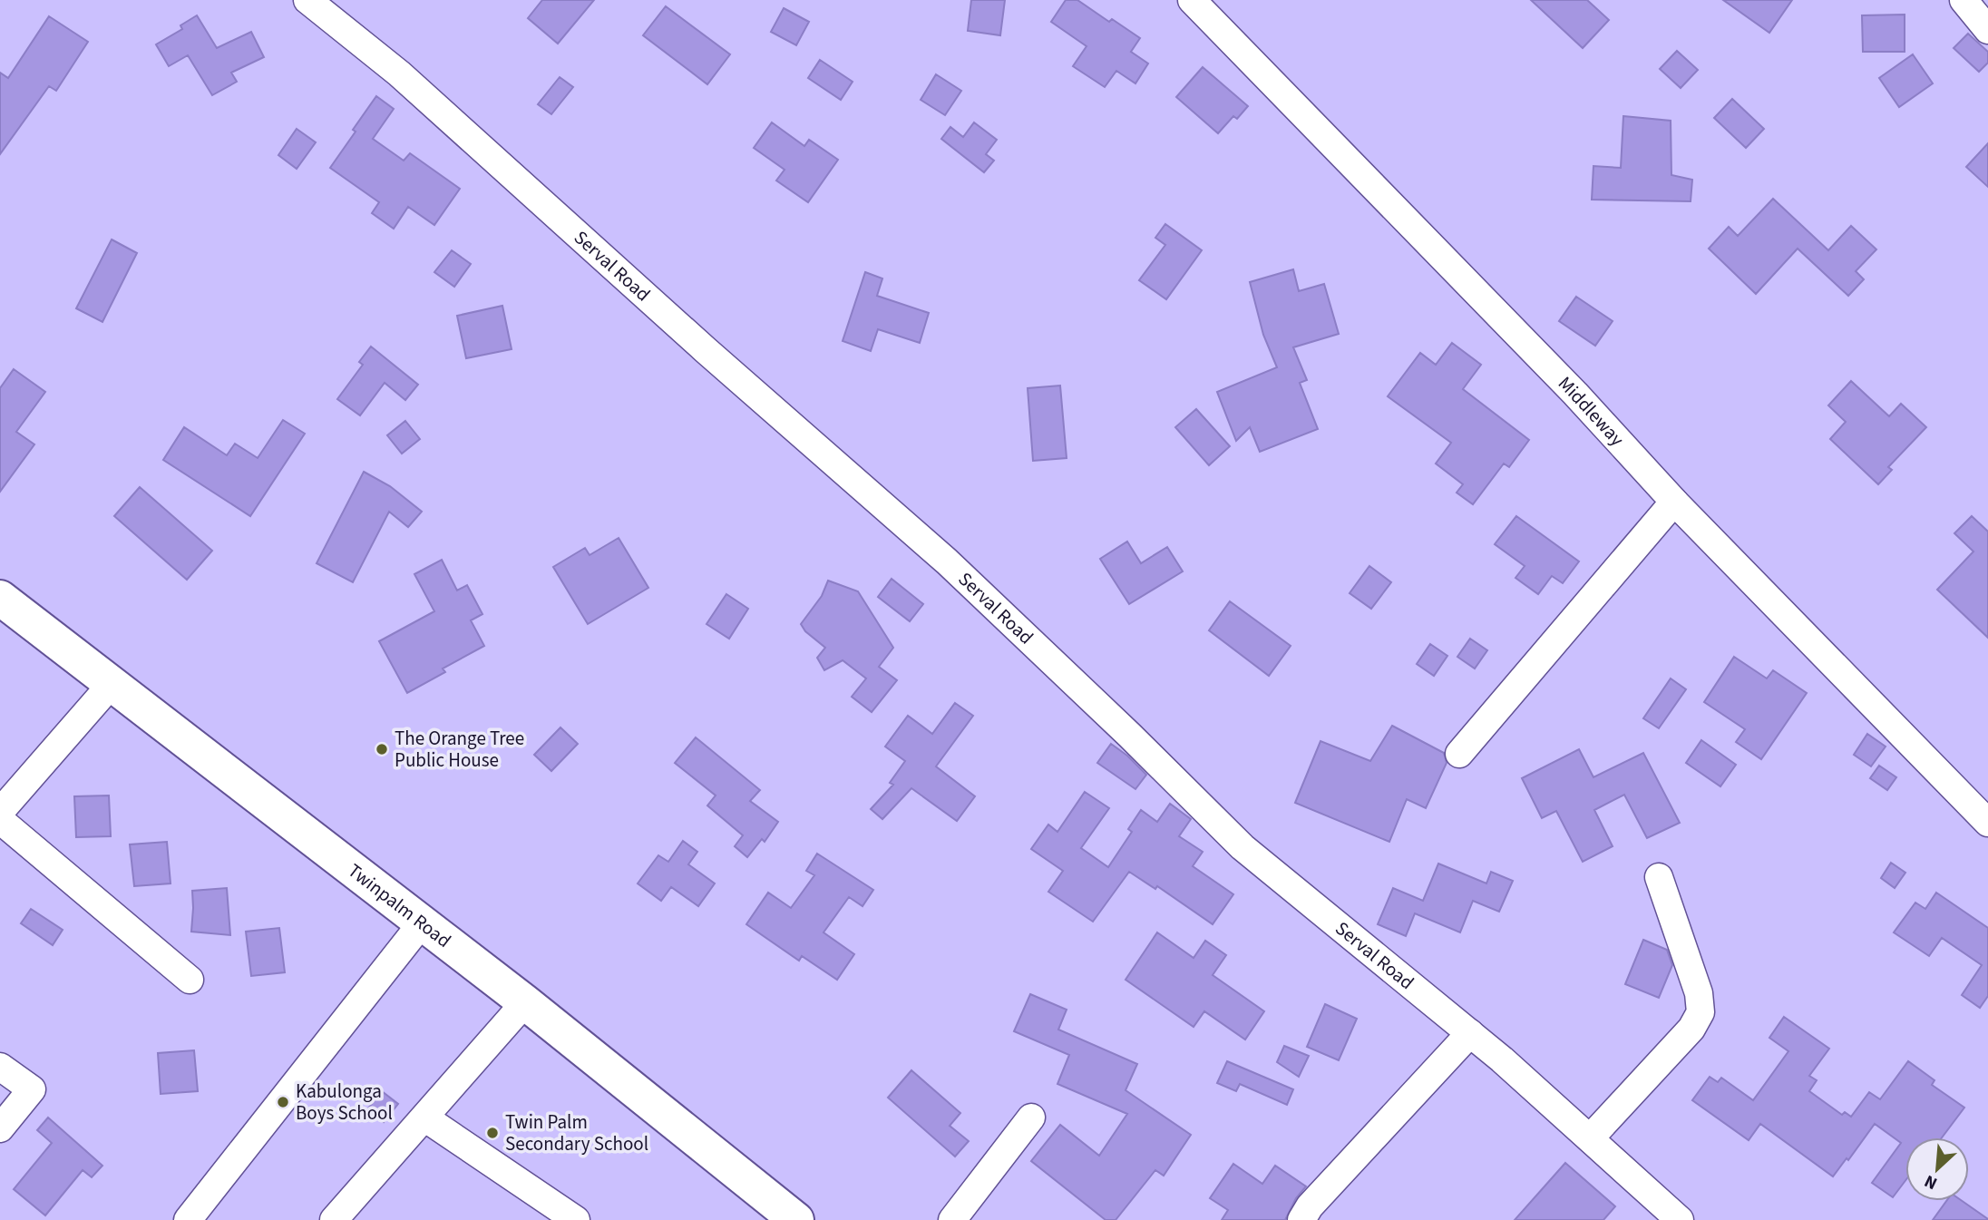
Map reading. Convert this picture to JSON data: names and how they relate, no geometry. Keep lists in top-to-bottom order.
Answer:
{
  "streets": {
    "main road": ["Twinpalm Road"],
    "street": ["Serval Road", "Middleway"]
  },
  "places": ["The Orange Tree Public House", "Kabulonga Boys School", "Twin Palm Secondary School"],
  "north": "bottom left"
}
